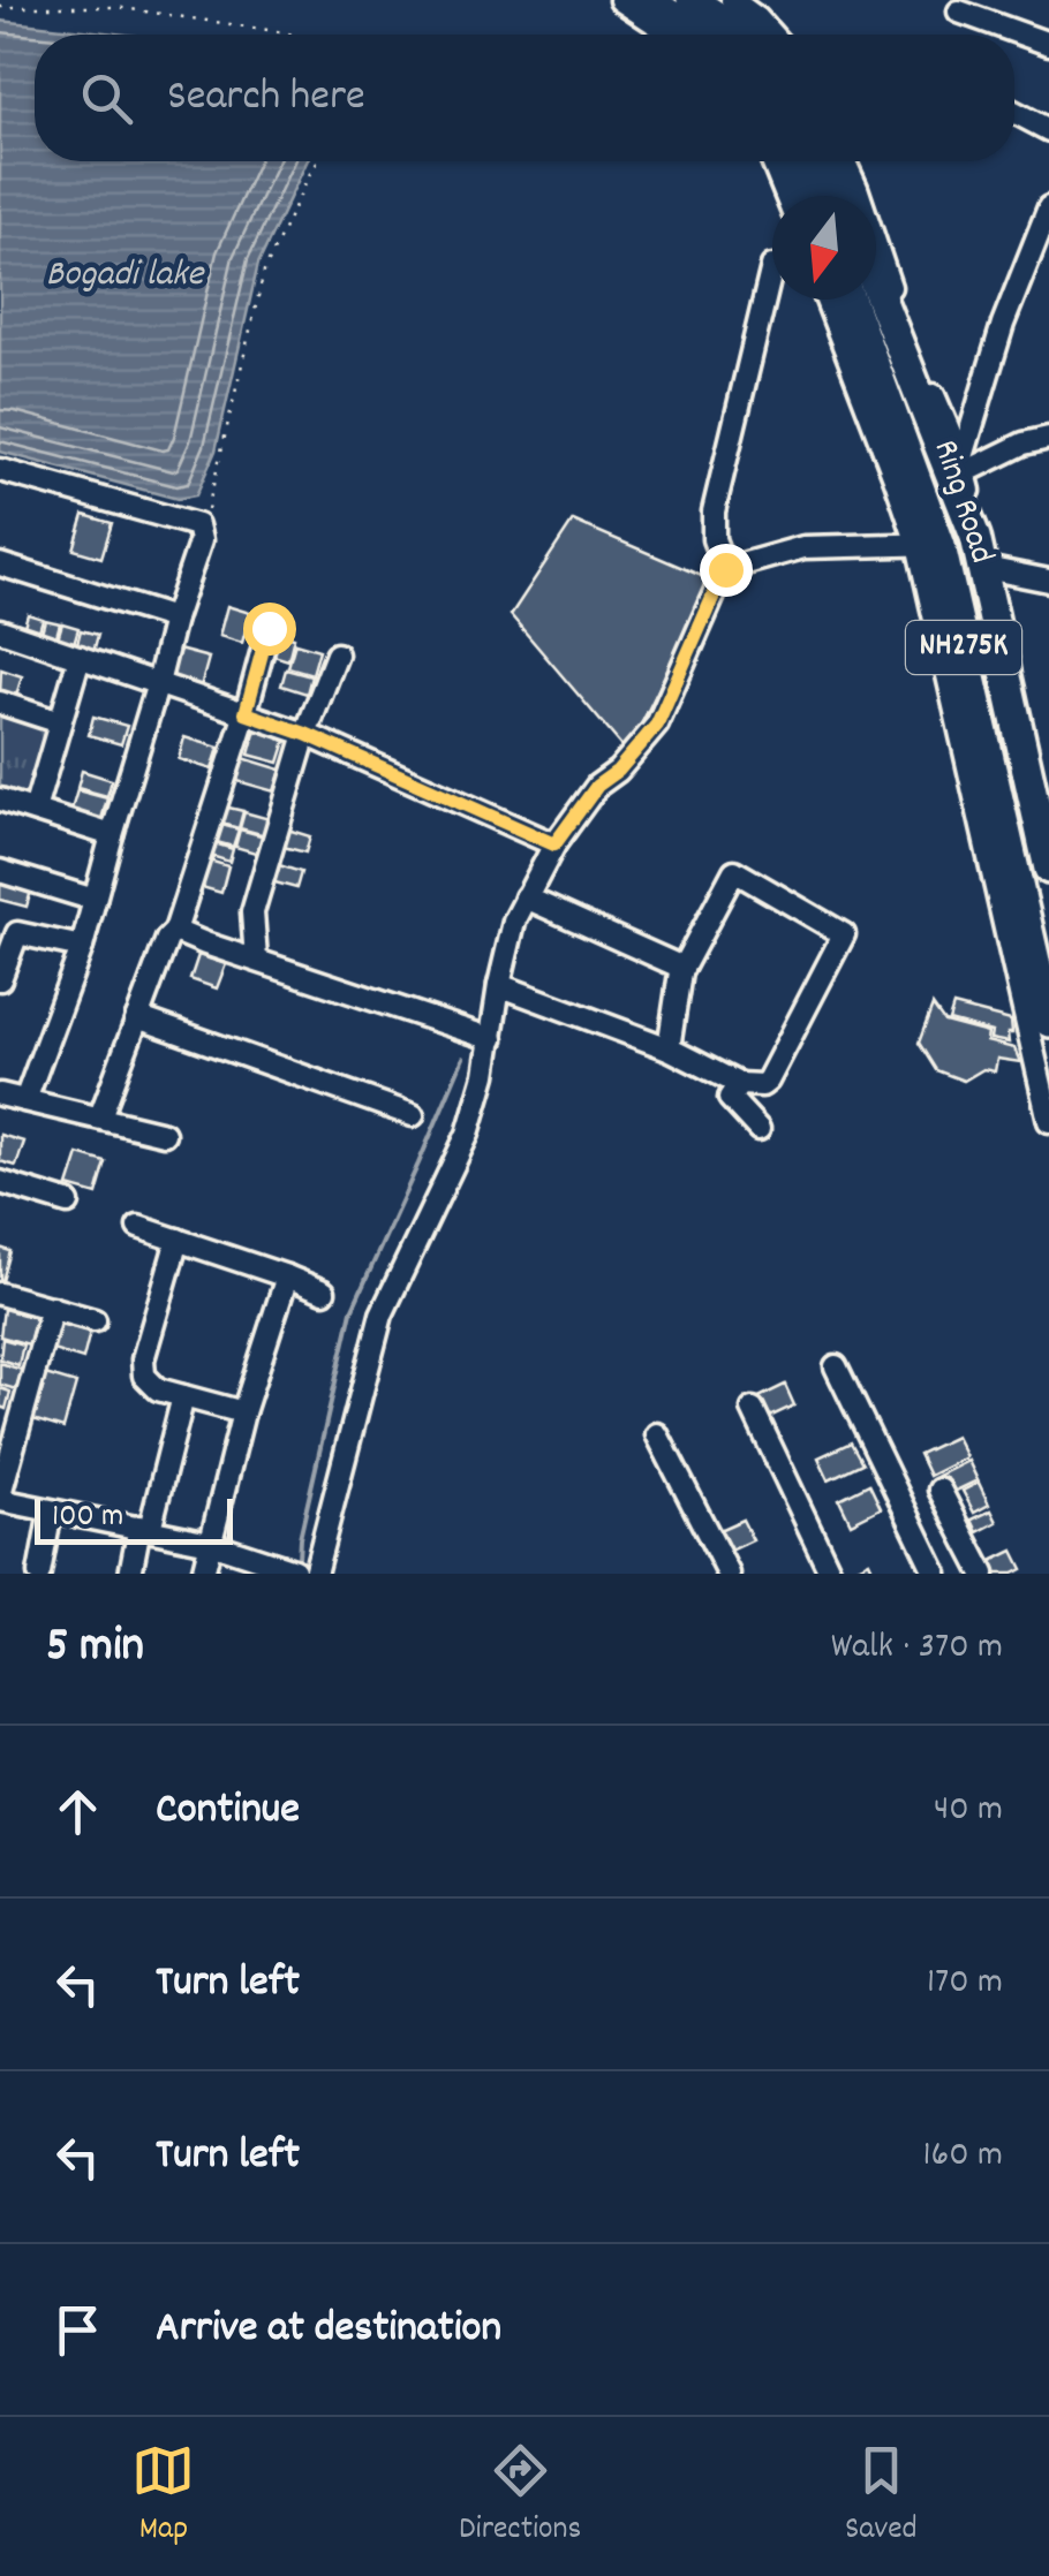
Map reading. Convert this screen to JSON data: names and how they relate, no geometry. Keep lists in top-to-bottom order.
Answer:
{
  "streets": {
    "highway": ["Ring Road", "NH275K"]
  },
  "water": ["Bogadi lake"],
  "scale_bar": "100 m",
  "north": "bottom",
  "page": {
    "search": "Search here",
    "scale": "100 m",
    "heading": ["5 min", "Walk · 370 m"],
    "list": [
      ["Continue", "40 m"],
      ["Turn left", "170 m"],
      ["Turn left", "160 m"],
      "Arrive at destination"
    ],
    "nav": ["Map", "Directions", "Saved"]
  }
}
